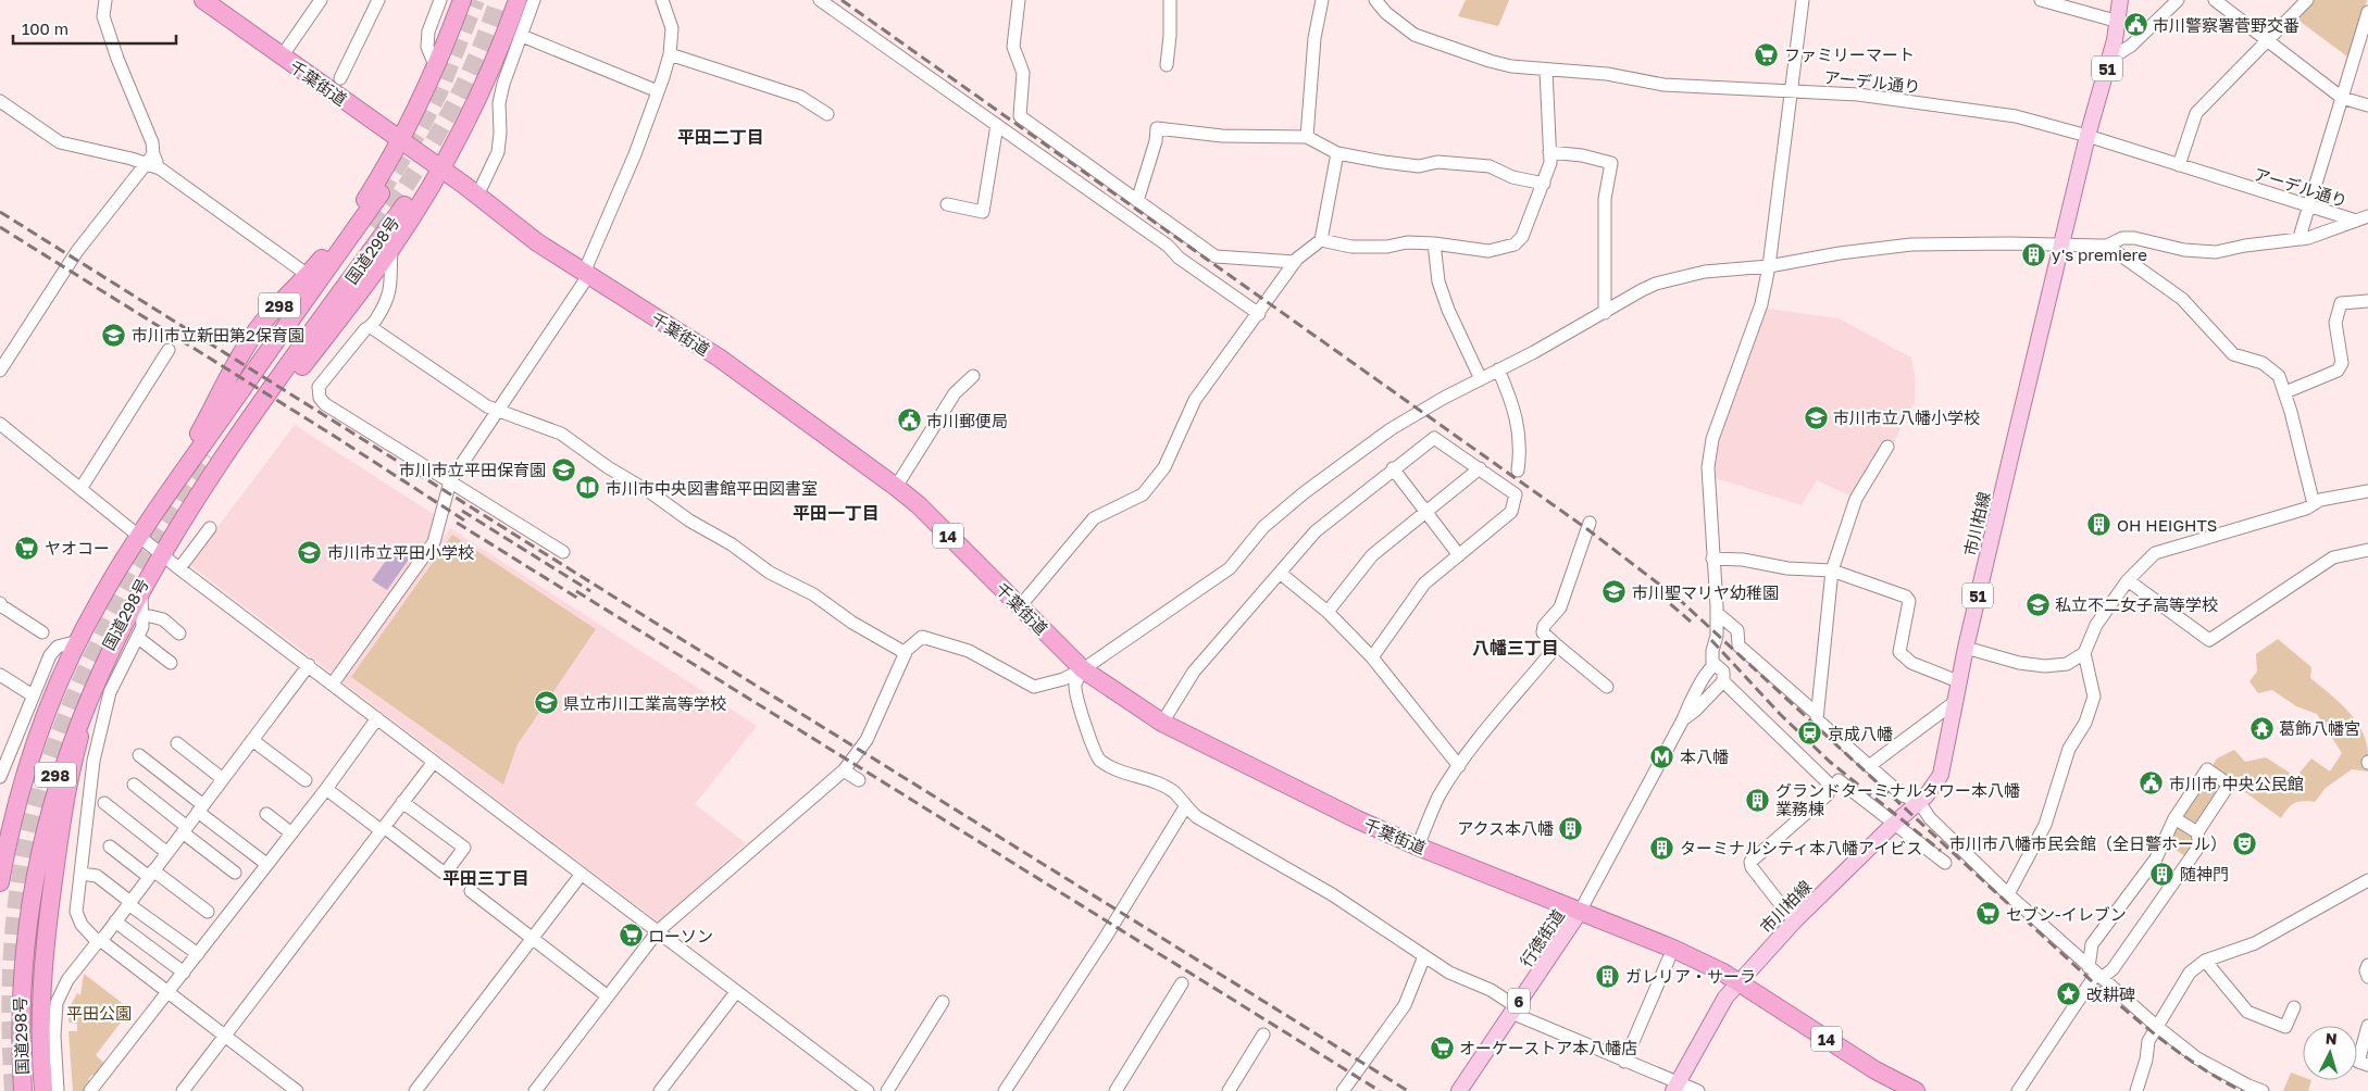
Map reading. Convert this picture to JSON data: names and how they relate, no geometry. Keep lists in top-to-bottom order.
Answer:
{
  "streets": {
    "highway": [
      "千葉街道",
      "国道298号",
      "298",
      "14"
    ],
    "main road": [
      "51",
      "市川柏線",
      "行徳街道",
      "6"
    ],
    "street": ["アーデル通り"]
  },
  "crossings": [
    ["アーデル通り", "市川柏線"],
    ["千葉街道", "298"],
    ["千葉街道", "市川柏線"],
    ["千葉街道", "行徳街道"],
    ["国道298号", "298"]
  ],
  "districts": [
    "平田二丁目",
    "平田一丁目",
    "八幡三丁目",
    "平田三丁目"
  ],
  "parks": ["平田公園"],
  "places": {
    "public building": ["市川警察署菅野交番", "市川郵便局", "市川市 中央公民館"],
    "supermarket": [
      "ファミリーマート",
      "ヤオコー",
      "セブン-イレブン",
      "ローソン",
      "オーケーストア本八幡店"
    ],
    "building": [
      "y's premiere",
      "OH HEIGHTS",
      "グランドターミナルタワー本八幡 業務棟",
      "アクス本八幡",
      "ターミナルシティ本八幡アイビス",
      "随神門",
      "ガレリア・サーラ"
    ],
    "school or university": [
      "市川市立新田第2保育園",
      "市川市立八幡小学校",
      "市川市立平田保育園",
      "市川市立平田小学校",
      "市川聖マリヤ幼稚園",
      "私立不二女子高等学校",
      "県立市川工業高等学校"
    ],
    "library": ["市川市中央図書館平田図書室"],
    "temple": ["葛飾八幡宮"],
    "station": ["京成八幡"],
    "metro station": ["本八幡"],
    "theatre": ["市川市八幡市民会館（全日警ホール）"],
    "place": ["改耕碑"]
  },
  "scale_bar": "100 m",
  "north": "top"
}
